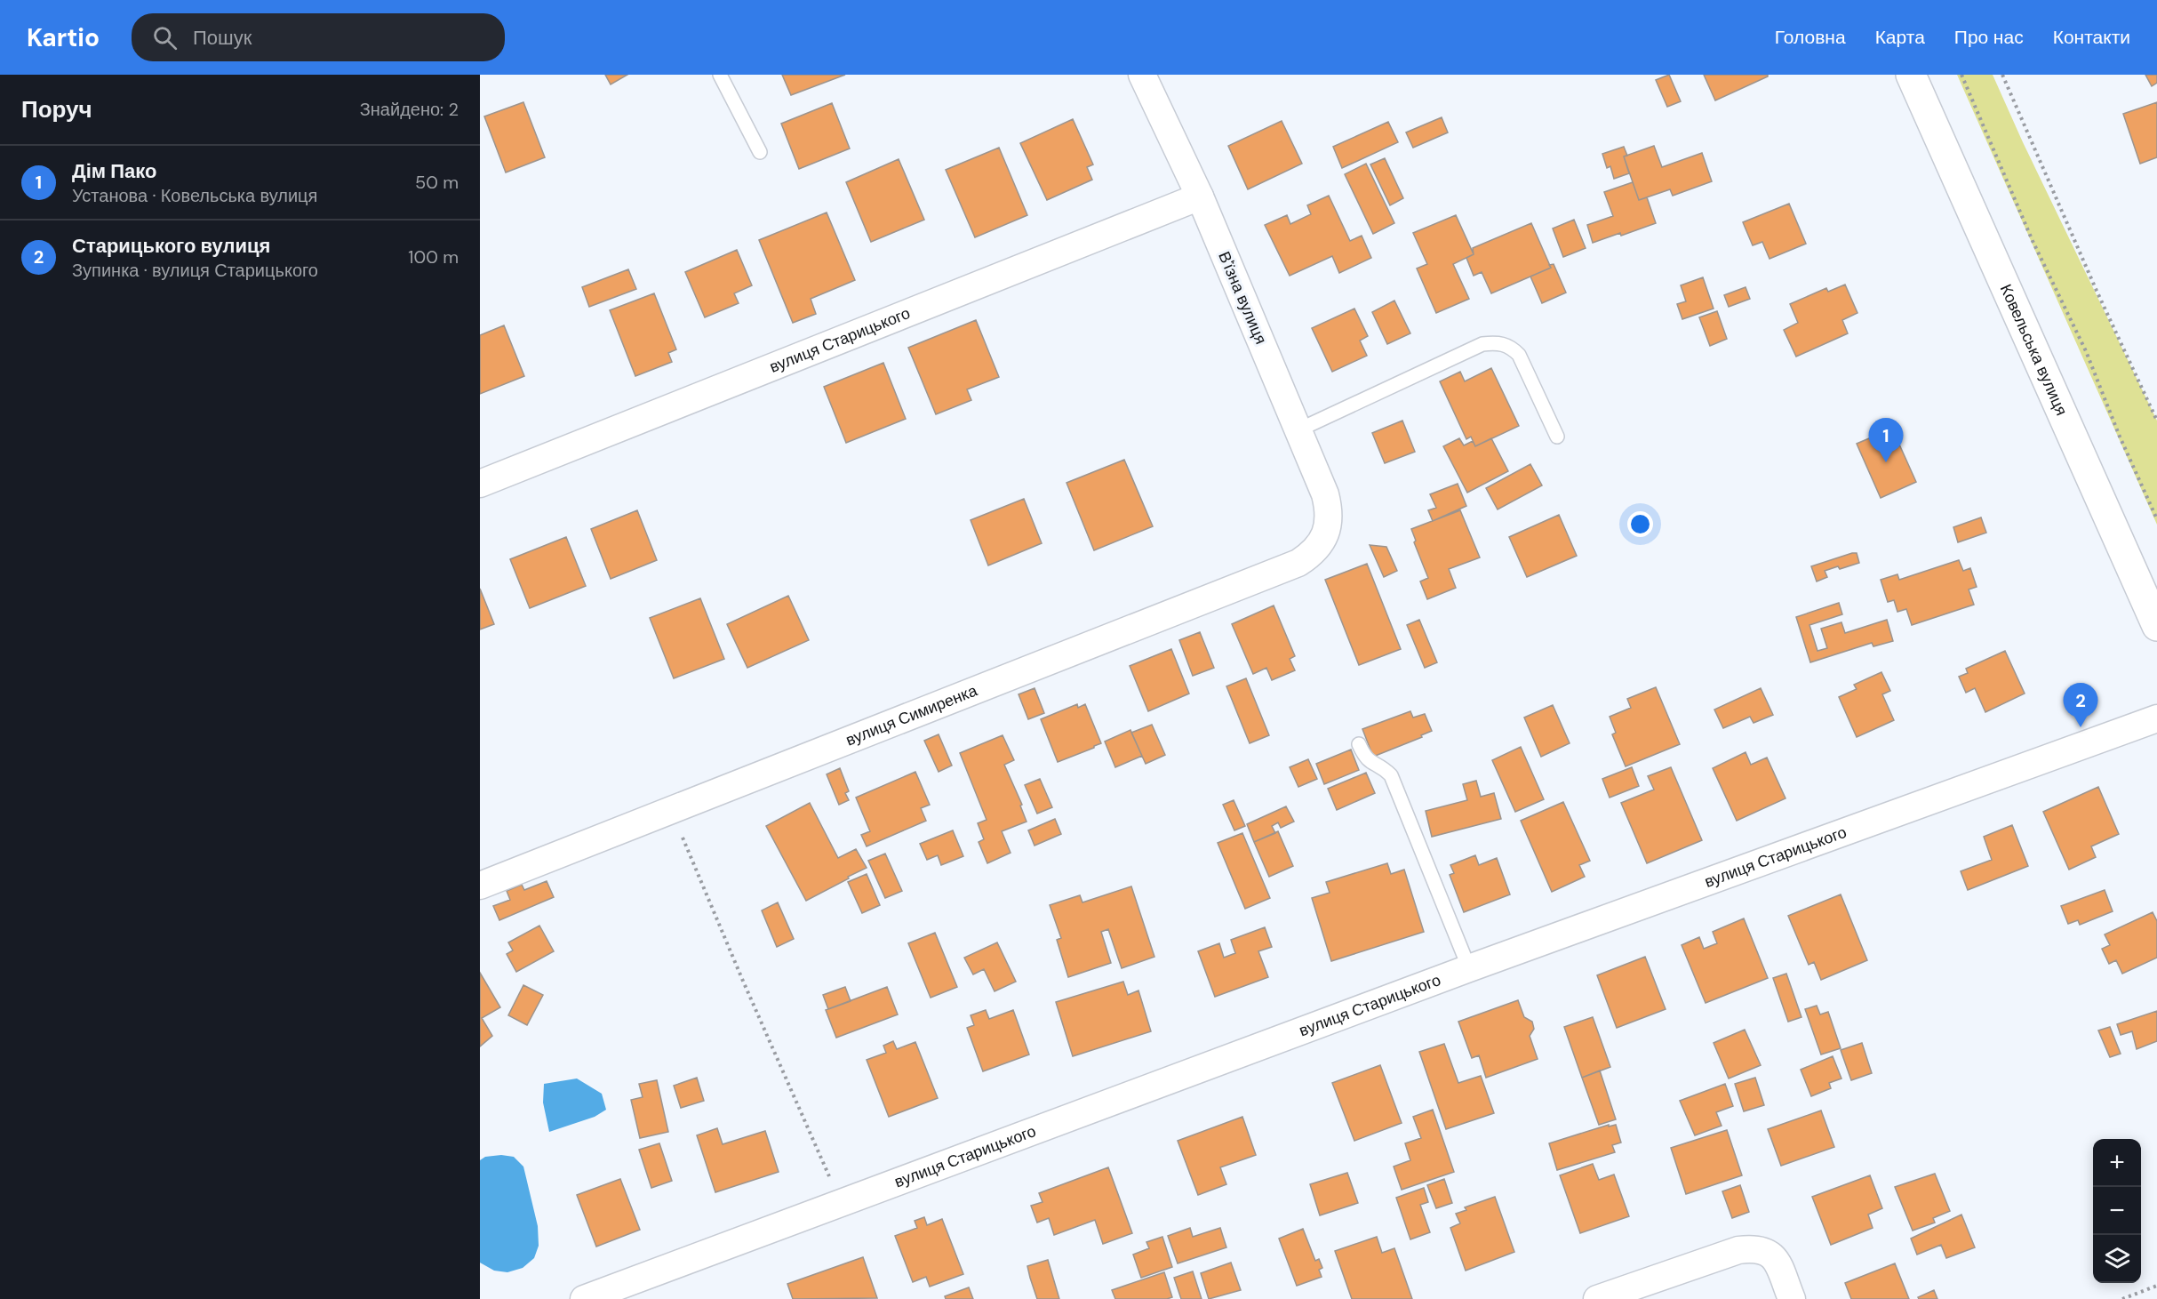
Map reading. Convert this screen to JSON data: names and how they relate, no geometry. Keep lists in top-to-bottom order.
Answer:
{
  "streets": {
    "main road": ["Ковельська вулиця"],
    "street": ["В'їзна вулиця", "вулиця Старицького", "вулиця Симиренка"]
  },
  "crossings": [
    ["В'їзна вулиця", "вулиця Старицького"],
    ["В'їзна вулиця", "вулиця Симиренка"]
  ],
  "page": {
    "header": "Kartio",
    "search": "Пошук",
    "nav": [
      "Головна",
      "Карта",
      "Про нас",
      "Контакти"
    ],
    "heading": ["Поруч", "Знайдено: 2"],
    "list": [
      {
        "mark": "1",
        "name": "Дім Пако",
        "note": "Установа · Ковельська вулиця",
        "value": "50 m"
      },
      {
        "mark": "2",
        "name": "Старицького вулиця",
        "note": "Зупинка · вулиця Старицького",
        "value": "100 m"
      }
    ],
    "pins": ["1", "2"],
    "map_buttons": ["+", "−"]
  }
}
